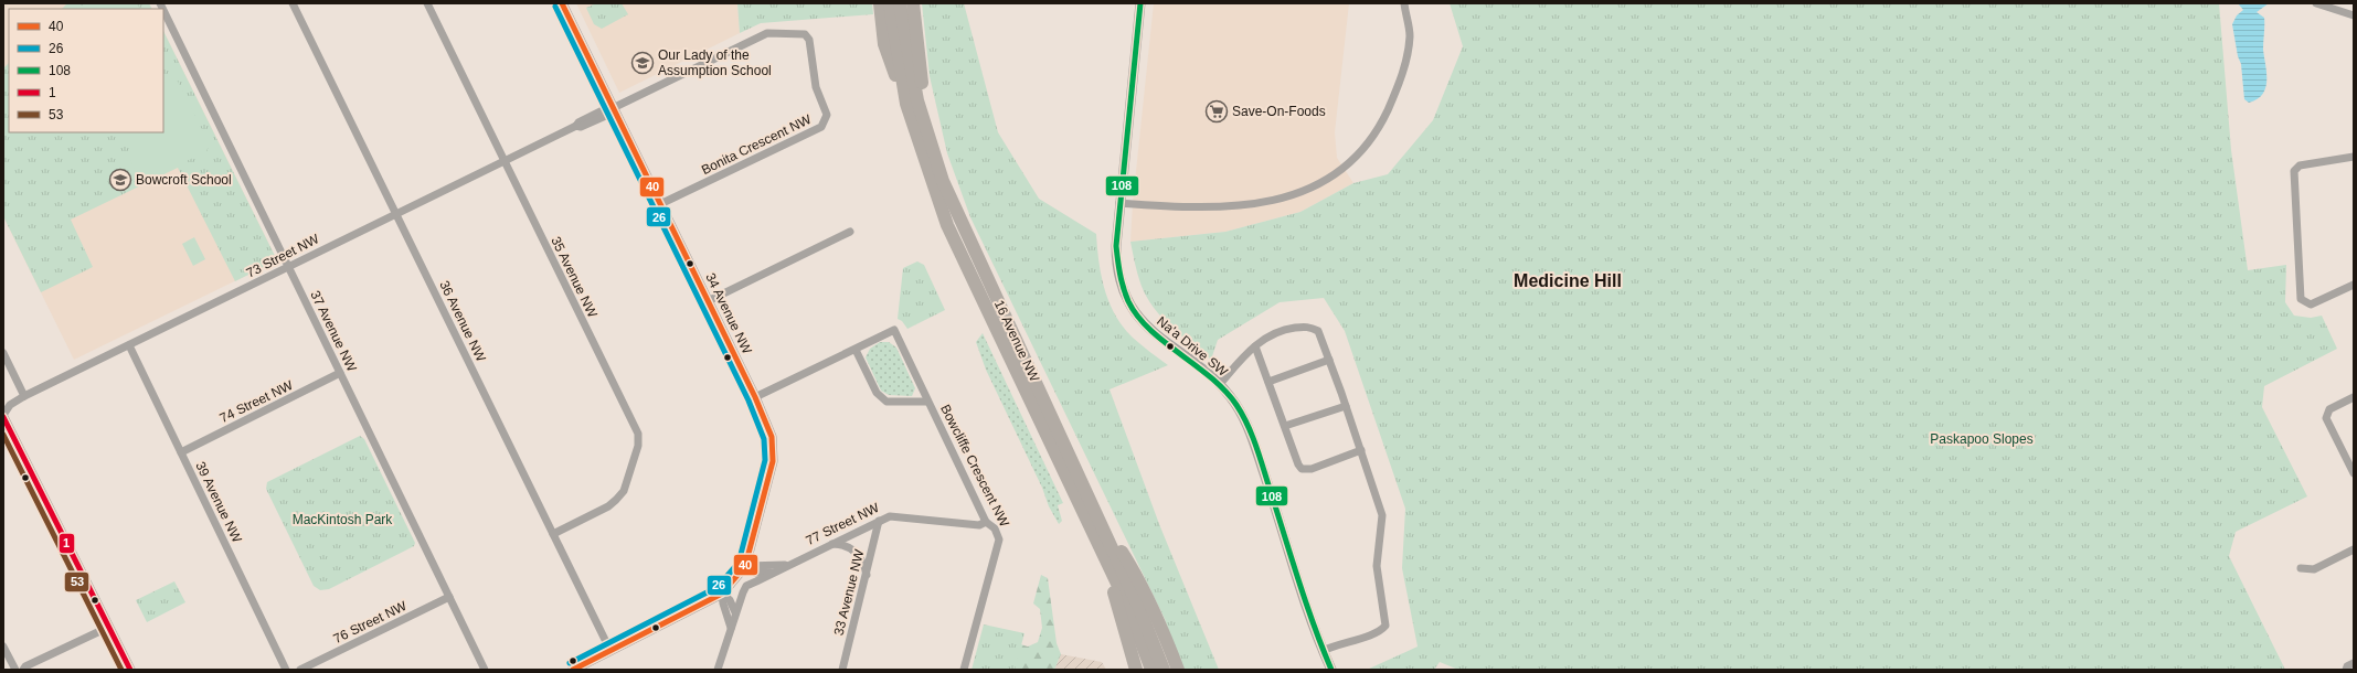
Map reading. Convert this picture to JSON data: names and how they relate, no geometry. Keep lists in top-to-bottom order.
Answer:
{
  "streets": {
    "highway": ["16 Avenue NW"],
    "street": [
      "Bonita Crescent NW",
      "73 Street NW",
      "35 Avenue NW",
      "34 Avenue NW",
      "36 Avenue NW",
      "37 Avenue NW",
      "Na'a Drive SW",
      "74 Street NW",
      "Bowcliffe Crescent NW",
      "39 Avenue NW",
      "77 Street NW",
      "33 Avenue NW",
      "76 Street NW"
    ]
  },
  "crossings": [
    ["Bonita Crescent NW", "73 Street NW"],
    ["Bonita Crescent NW", "34 Avenue NW"],
    ["73 Street NW", "35 Avenue NW"],
    ["73 Street NW", "34 Avenue NW"],
    ["73 Street NW", "36 Avenue NW"],
    ["73 Street NW", "37 Avenue NW"],
    ["73 Street NW", "39 Avenue NW"],
    ["35 Avenue NW", "36 Avenue NW"],
    ["34 Avenue NW", "Bowcliffe Crescent NW"],
    ["34 Avenue NW", "77 Street NW"],
    ["37 Avenue NW", "74 Street NW"],
    ["37 Avenue NW", "76 Street NW"],
    ["74 Street NW", "39 Avenue NW"],
    ["Bowcliffe Crescent NW", "77 Street NW"],
    ["77 Street NW", "33 Avenue NW"]
  ],
  "districts": ["Medicine Hill"],
  "parks": ["Paskapoo Slopes", "MacKintosh Park"],
  "places": {
    "school or university": ["Our Lady of the Assumption School", "Bowcroft School"],
    "supermarket": ["Save-On-Foods"]
  },
  "lines": [
    "transit line 40",
    "transit line 108",
    "transit line 26",
    "transit line 1",
    "transit line 53"
  ],
  "legend": [
    "40",
    "26",
    "108",
    "1",
    "53"
  ]
}
